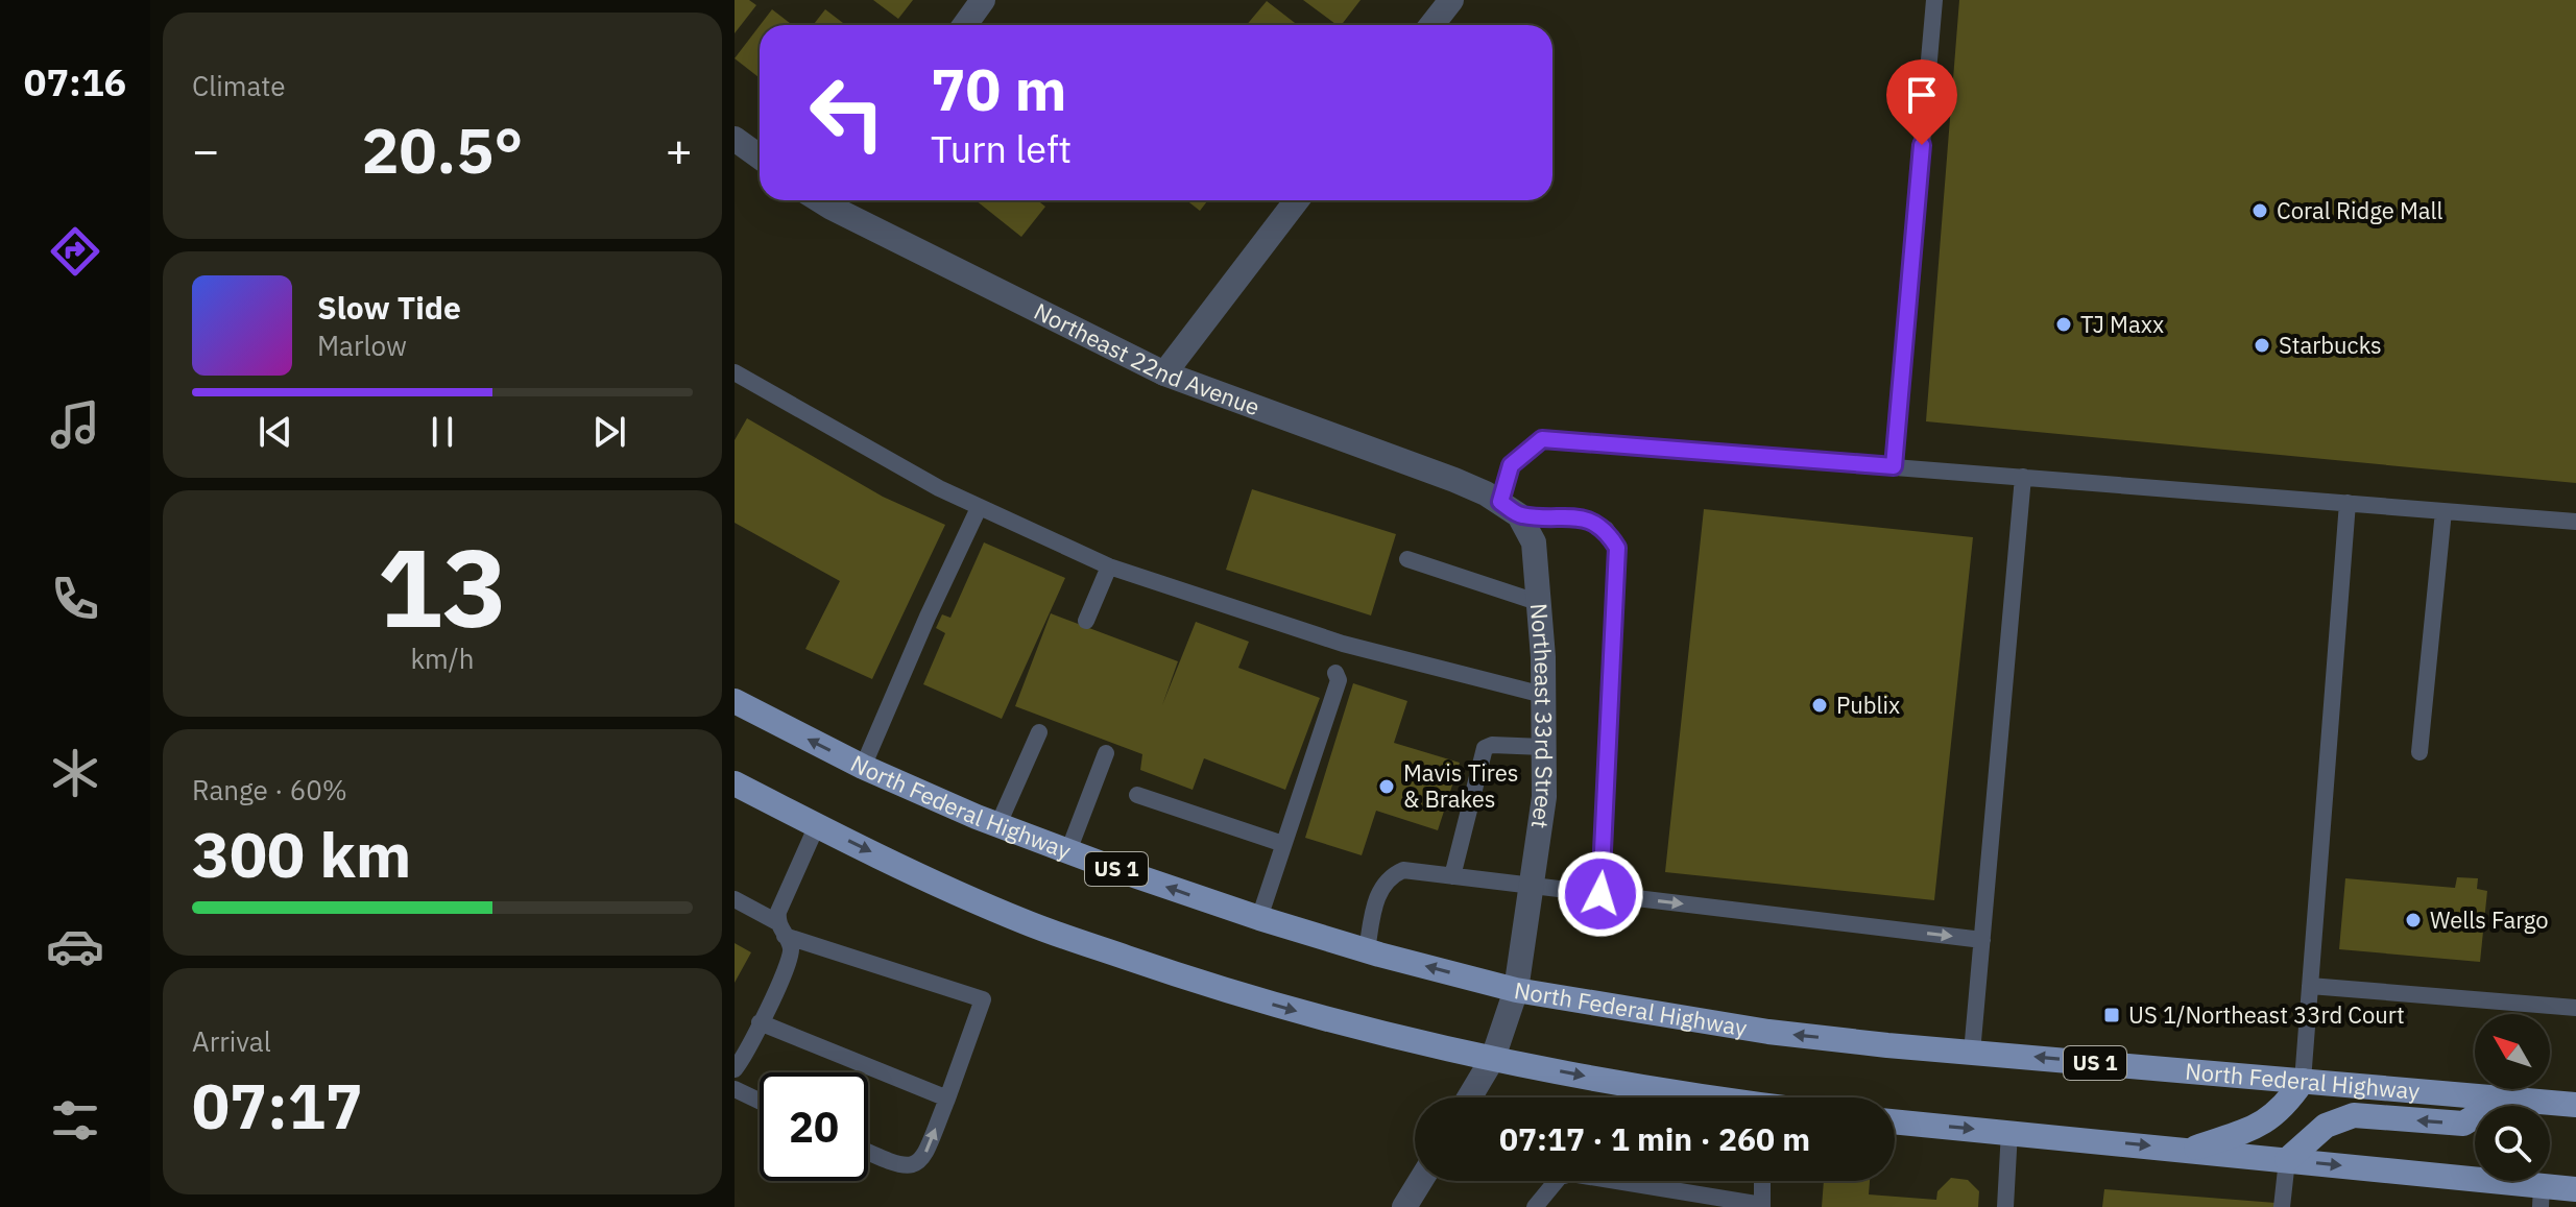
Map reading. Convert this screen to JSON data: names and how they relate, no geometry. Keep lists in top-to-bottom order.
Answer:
{
  "streets": {
    "main road": ["North Federal Highway", "US 1"],
    "street": ["Northeast 22nd Avenue", "Northeast 33rd Street"]
  },
  "crossings": [
    ["Northeast 22nd Avenue", "Northeast 33rd Street"],
    ["Northeast 33rd Street", "North Federal Highway"]
  ],
  "places": {
    "other": [
      "Coral Ridge Mall",
      "TJ Maxx",
      "Starbucks",
      "Publix",
      "Mavis Tires & Brakes",
      "Wells Fargo"
    ],
    "transit": ["US 1/Northeast 33rd Court"]
  },
  "north": "top left",
  "page": {
    "tabs": "07:16",
    "tile": [
      "Climate",
      ["13", "km/h"],
      ["Range · 60%", "300 km"],
      ["Arrival", "07:17"]
    ],
    "turn": ["70 m", "Turn left"],
    "heat": ["−", "20.5°", "+"],
    "song": ["Slow Tide", "Marlow"],
    "limit": "20",
    "trip": "07:17 · 1 min · 260 m"
  }
}
